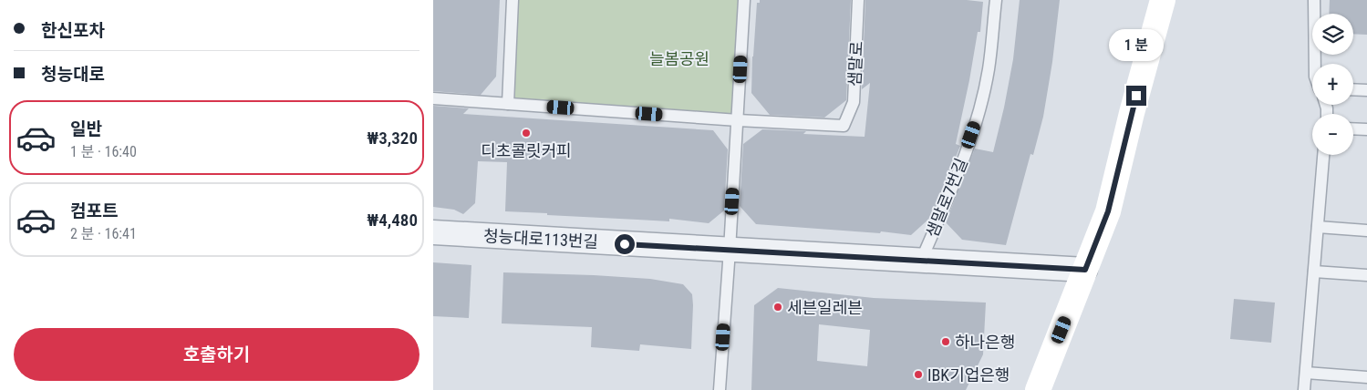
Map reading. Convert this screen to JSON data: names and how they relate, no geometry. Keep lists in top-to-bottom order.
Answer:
{
  "streets": {
    "street": ["청능대로113번길"],
    "lane": ["샘말로", "샘말로7번길"]
  },
  "crossings": [
    ["샘말로7번길", "청능대로113번길"]
  ],
  "parks": ["늘봄공원"],
  "places": [
    "디초콜릿커피",
    "세븐일레븐",
    "하나은행",
    "IBK기업은행"
  ],
  "page": {
    "banner": ["한신포차", "청능대로"],
    "map_buttons": ["+", "−"],
    "bubble": "1 분",
    "list": [
      {
        "name": "일반",
        "note": "1 분 · 16:40",
        "value": "₩3,320"
      },
      {
        "name": "컴포트",
        "note": "2 분 · 16:41",
        "value": "₩4,480"
      }
    ],
    "buttons": "호출하기"
  }
}
